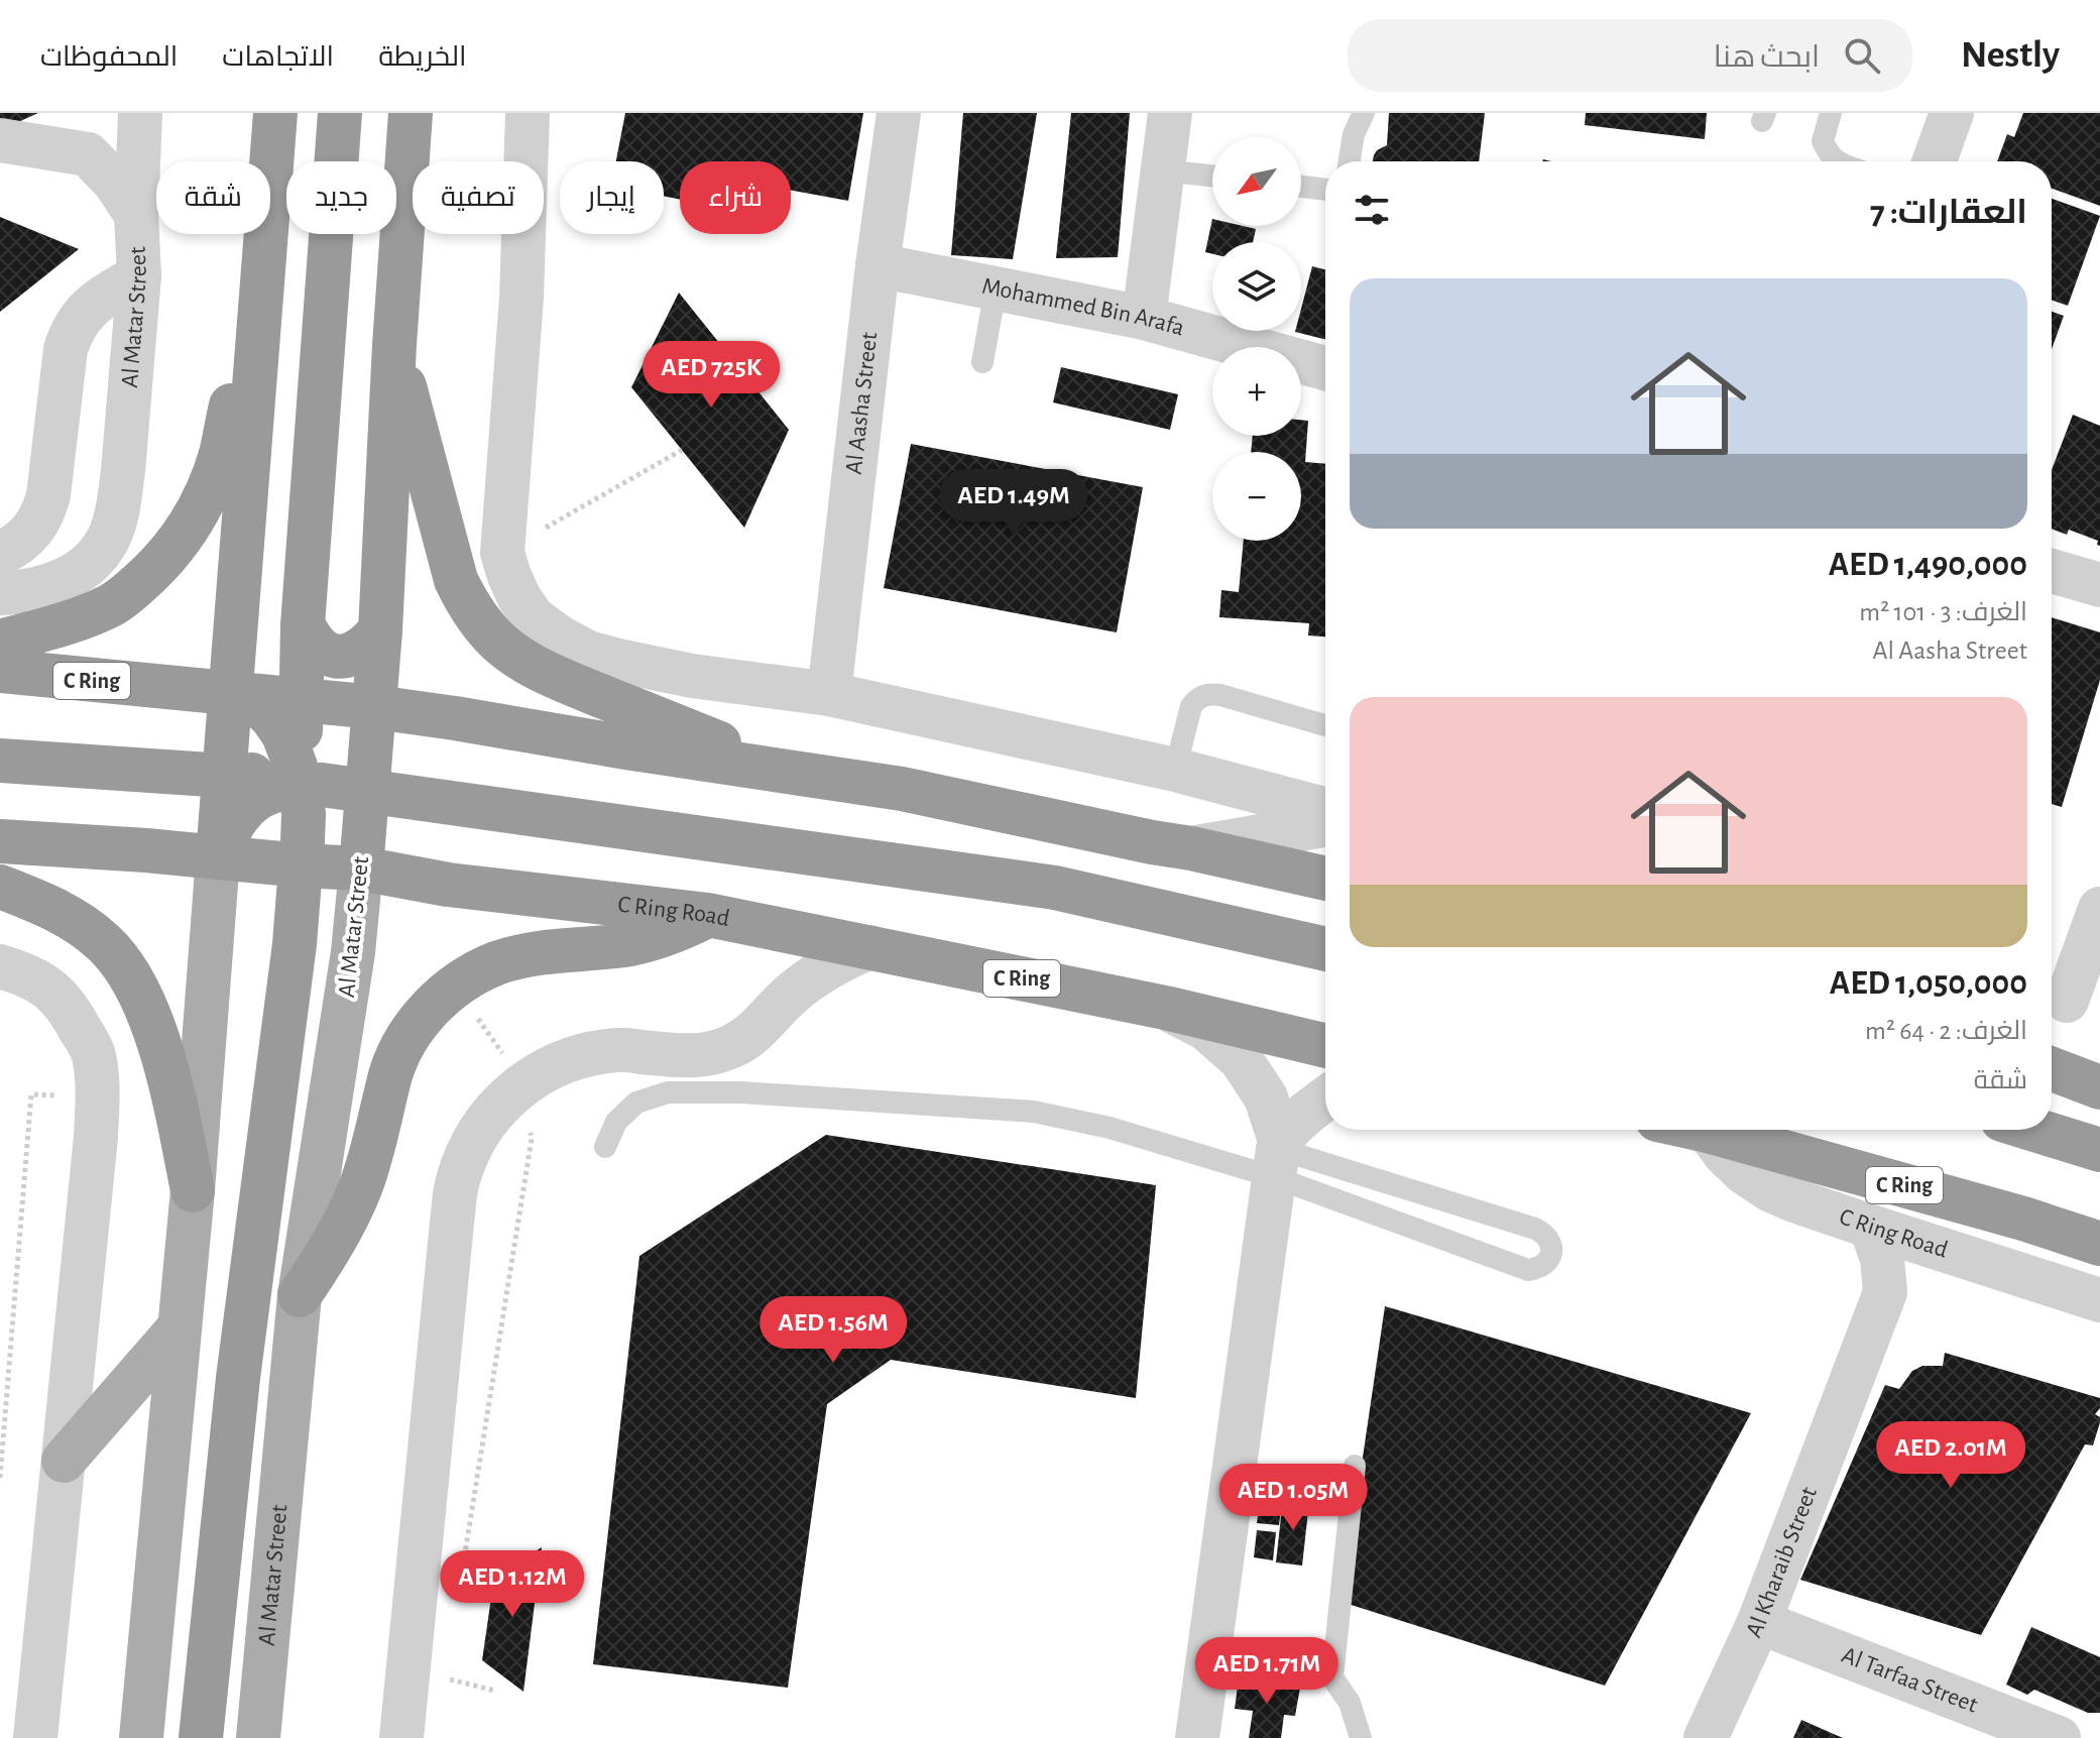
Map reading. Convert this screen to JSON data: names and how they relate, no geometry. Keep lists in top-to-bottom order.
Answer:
{
  "streets": {
    "highway": ["Al Matar Street", "C Ring", "C Ring Road"],
    "street": [
      "Mohammed Bin Arafa",
      "Al Aasha Street",
      "Al Kharaib Street",
      "Al Tarfaa Street"
    ]
  },
  "crossings": [
    ["Mohammed Bin Arafa", "Al Aasha Street"],
    ["Al Matar Street", "C Ring"],
    ["Al Matar Street", "C Ring Road"],
    ["C Ring Road", "Al Kharaib Street"],
    ["Al Kharaib Street", "Al Tarfaa Street"]
  ],
  "north": "bottom left",
  "page": {
    "header": "Nestly",
    "search": "ابحث هنا",
    "nav": ["الخريطة", "الاتجاهات", "المحفوظات"],
    "map_buttons": ["+", "−"],
    "chip": [
      "شراء",
      "إيجار",
      "تصفية",
      "جديد",
      "شقة"
    ],
    "heading": "العقارات: 7",
    "list": [
      {
        "name": "AED 1,490,000",
        "note": "الغرف: 3 · 101 m² · Al Aasha Street"
      },
      {
        "name": "AED 1,050,000",
        "note": "الغرف: 2 · 64 m² · شقة"
      }
    ],
    "price": [
      "AED 725K",
      "AED 1.49M",
      "AED 1.56M",
      "AED 2.01M",
      "AED 1.05M",
      "AED 1.12M",
      "AED 1.71M"
    ]
  }
}
